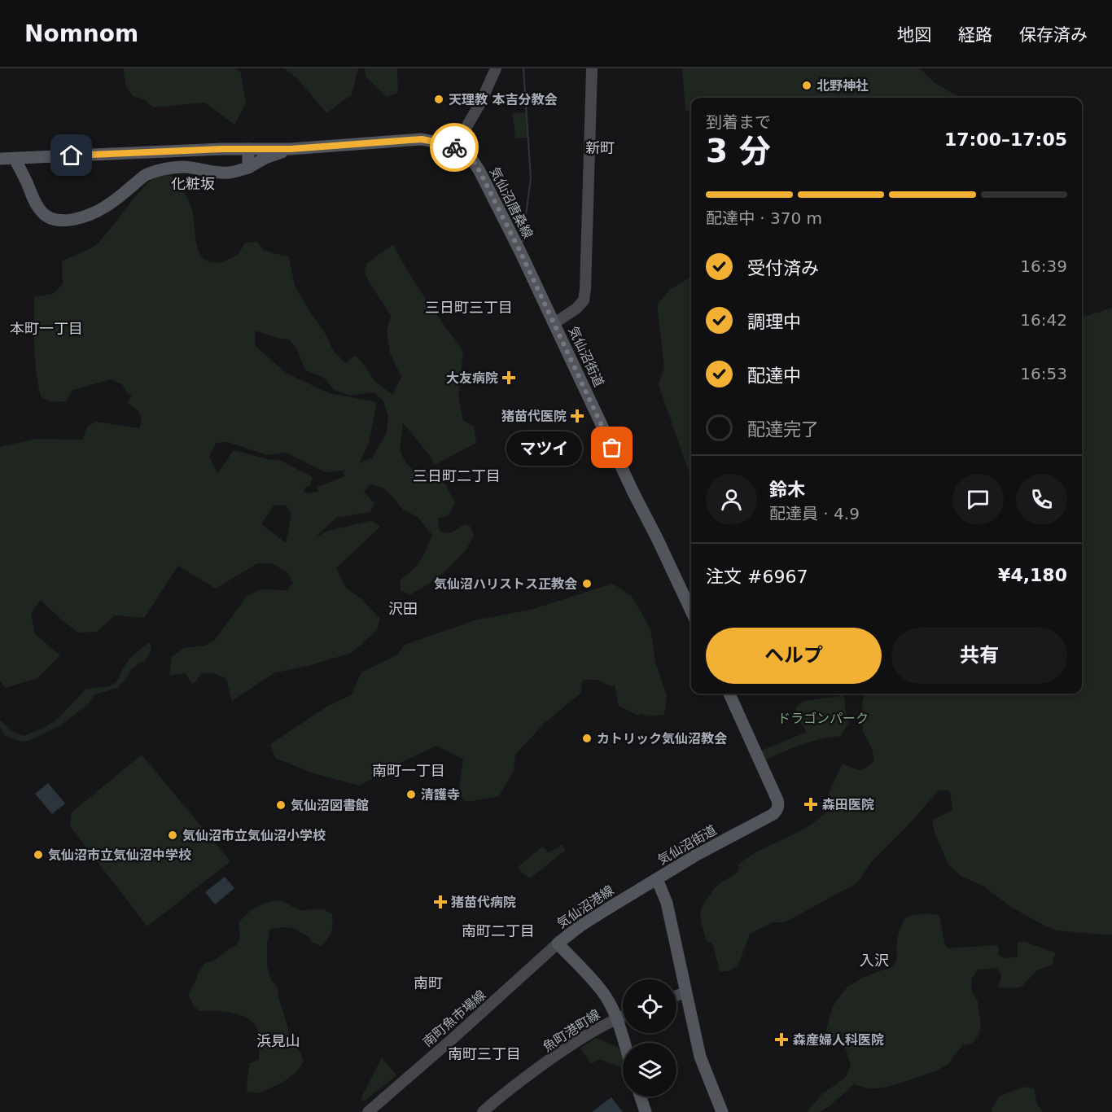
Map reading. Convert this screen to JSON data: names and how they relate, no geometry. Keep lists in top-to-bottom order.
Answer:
{
  "streets": {
    "main road": ["気仙沼唐桑線", "気仙沼街道", "気仙沼港線"],
    "street": ["南町魚市場線", "魚町港町線"]
  },
  "crossings": [
    ["気仙沼唐桑線", "気仙沼街道"],
    ["気仙沼街道", "気仙沼港線"],
    ["気仙沼港線", "南町魚市場線"],
    ["気仙沼港線", "魚町港町線"]
  ],
  "districts": [
    "新町",
    "化粧坂",
    "三日町三丁目",
    "本町一丁目",
    "三日町二丁目",
    "沢田",
    "南町一丁目",
    "南町二丁目",
    "入沢",
    "南町",
    "浜見山",
    "南町三丁目"
  ],
  "parks": ["ドラゴンパーク"],
  "places": {
    "other": [
      "北野神社",
      "天理教 本吉分教会",
      "マツイ",
      "気仙沼ハリストス正教会",
      "カトリック気仙沼教会",
      "清護寺",
      "気仙沼図書館",
      "気仙沼市立気仙沼小学校",
      "気仙沼市立気仙沼中学校"
    ],
    "health": [
      "大友病院",
      "猪苗代医院",
      "森田医院",
      "猪苗代病院",
      "森産婦人科医院"
    ]
  },
  "page": {
    "header": "Nomnom",
    "nav": ["地図", "経路", "保存済み"],
    "heading": ["3 分", "到着まで", "17:00–17:05"],
    "panel": [
      "鈴木",
      "配達員 · 4.9",
      "注文 #6967",
      "¥4,180"
    ],
    "bar": "配達中 · 370 m",
    "list": [
      ["受付済み", "16:39"],
      ["調理中", "16:42"],
      ["配達中", "16:53"],
      "配達完了"
    ],
    "bubble": "マツイ",
    "buttons": ["ヘルプ", "共有"]
  }
}
